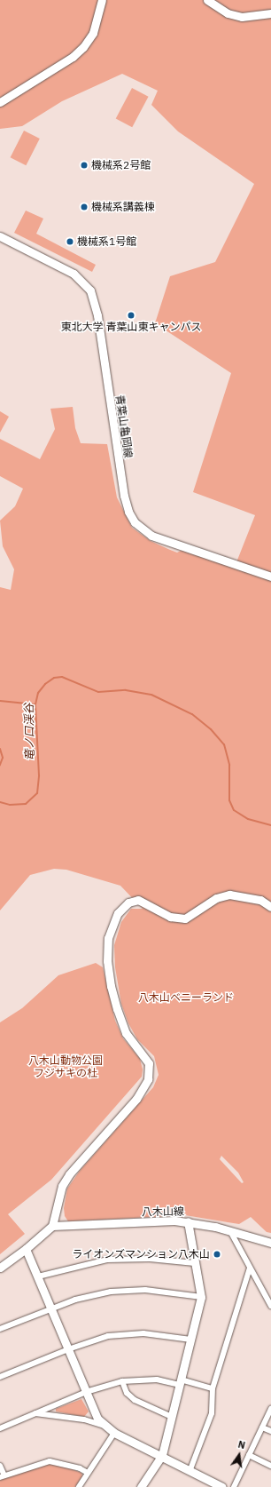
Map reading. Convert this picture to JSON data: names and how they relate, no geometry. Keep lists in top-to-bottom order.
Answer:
{
  "streets": {
    "street": ["青葉山亀岡線", "八木山線"]
  },
  "water": ["竜ノ口渓谷"],
  "parks": ["八木山ベニーランド", "八木山動物公園 フジサキの杜"],
  "places": [
    "機械系2号館",
    "機械系講義棟",
    "機械系1号館",
    "東北大学 青葉山東キャンパス",
    "ライオンズマンション八木山"
  ],
  "north": "top"
}
